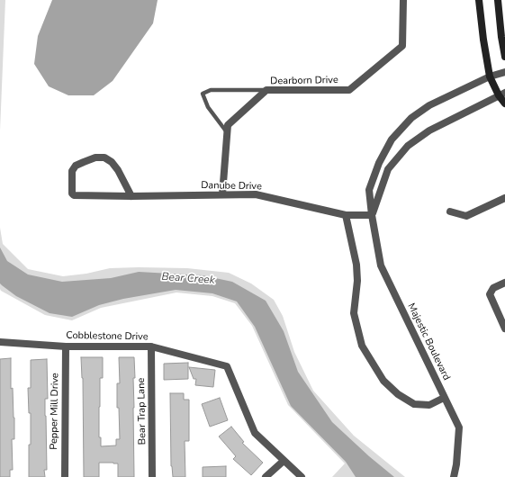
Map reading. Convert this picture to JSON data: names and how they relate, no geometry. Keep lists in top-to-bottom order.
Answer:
{
  "streets": {
    "street": [
      "Dearborn Drive",
      "Danube Drive",
      "Cobblestone Drive",
      "Majestic Boulevard",
      "Pepper Mill Drive",
      "Bear Trap Lane"
    ]
  },
  "crossings": [
    ["Dearborn Drive", "Danube Drive"],
    ["Danube Drive", "Majestic Boulevard"],
    ["Cobblestone Drive", "Pepper Mill Drive"],
    ["Cobblestone Drive", "Bear Trap Lane"]
  ],
  "water": ["Bear Creek"]
}
